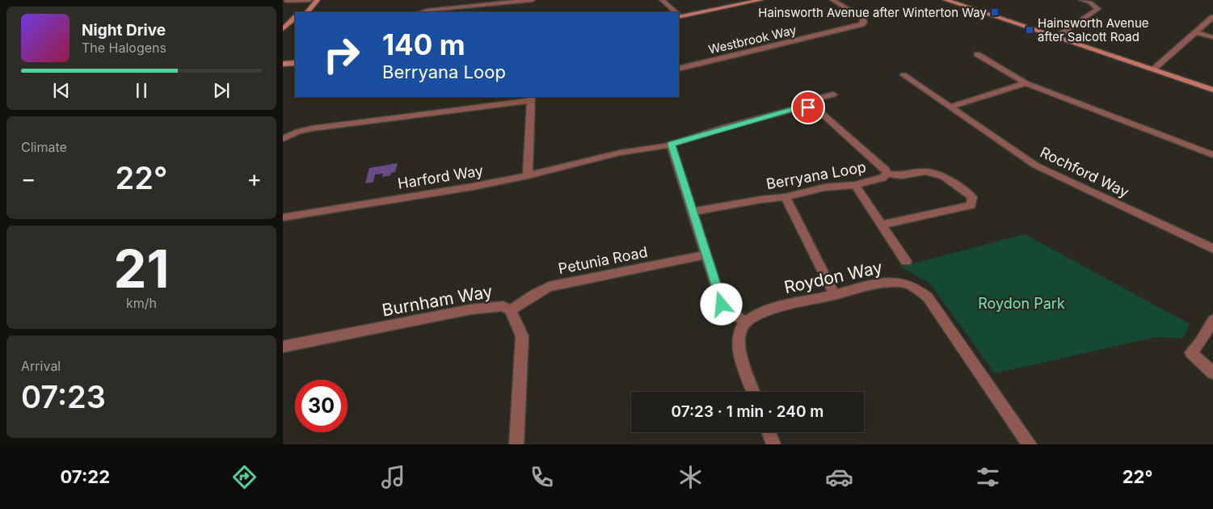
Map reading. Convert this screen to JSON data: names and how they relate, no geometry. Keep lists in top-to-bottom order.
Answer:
{
  "streets": {
    "street": [
      "Westbrook Way",
      "Rochford Way",
      "Berryana Loop",
      "Harford Way",
      "Petunia Road",
      "Roydon Way",
      "Burnham Way"
    ]
  },
  "crossings": [
    ["Petunia Road", "Burnham Way"]
  ],
  "parks": ["Roydon Park"],
  "places": {
    "transit": ["Hainsworth Avenue after Winterton Way", "Hainsworth Avenue after Salcott Road"]
  },
  "page": {
    "turn": ["140 m", "Berryana Loop"],
    "song": ["Night Drive", "The Halogens"],
    "tile": [
      "Climate",
      ["21", "km/h"],
      ["Arrival", "07:23"]
    ],
    "heat": ["−", "22°", "+"],
    "limit": "30",
    "trip": "07:23 · 1 min · 240 m",
    "tabs": ["07:22", "22°"]
  }
}
